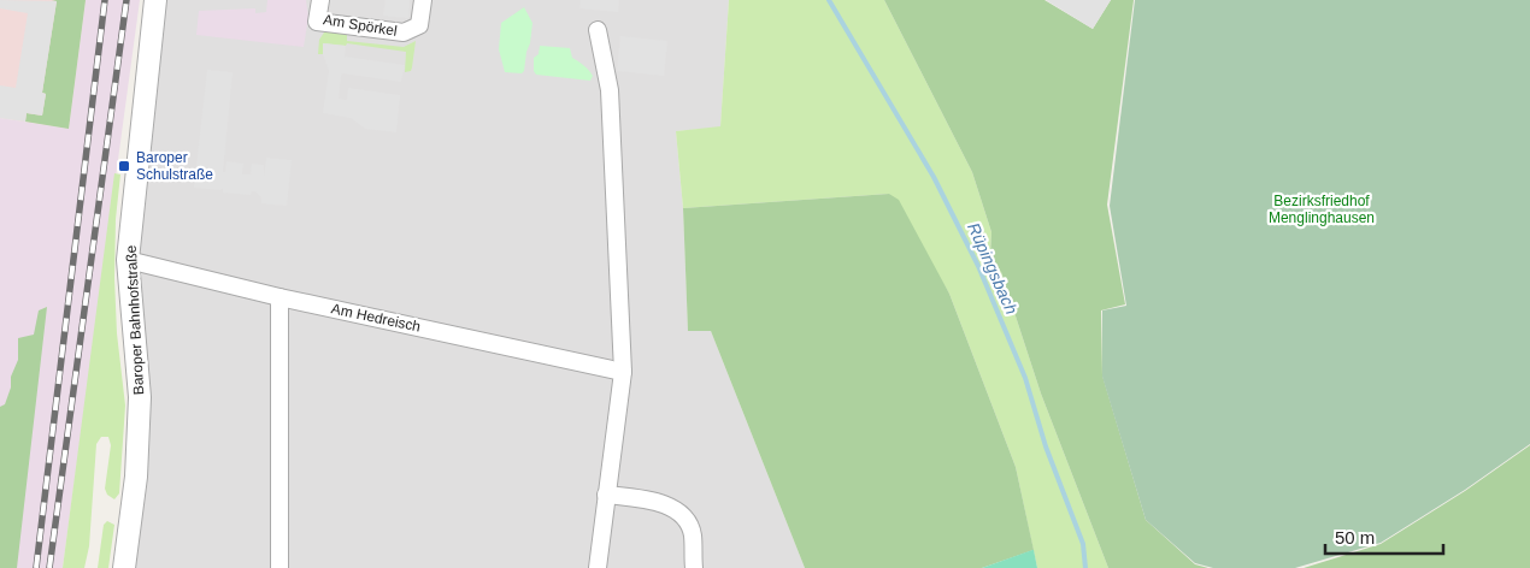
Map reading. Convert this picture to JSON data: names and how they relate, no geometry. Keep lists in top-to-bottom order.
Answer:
{
  "streets": {
    "street": ["Am Spörkel", "Am Hedreisch", "Baroper Bahnhofstraße"]
  },
  "crossings": [
    ["Am Hedreisch", "Baroper Bahnhofstraße"]
  ],
  "water": ["Rüpingsbach"],
  "parks": ["Bezirksfriedhof Menglinghausen"],
  "places": {
    "transit": ["Baroper Schulstraße"]
  },
  "scale_bar": "50 m"
}
